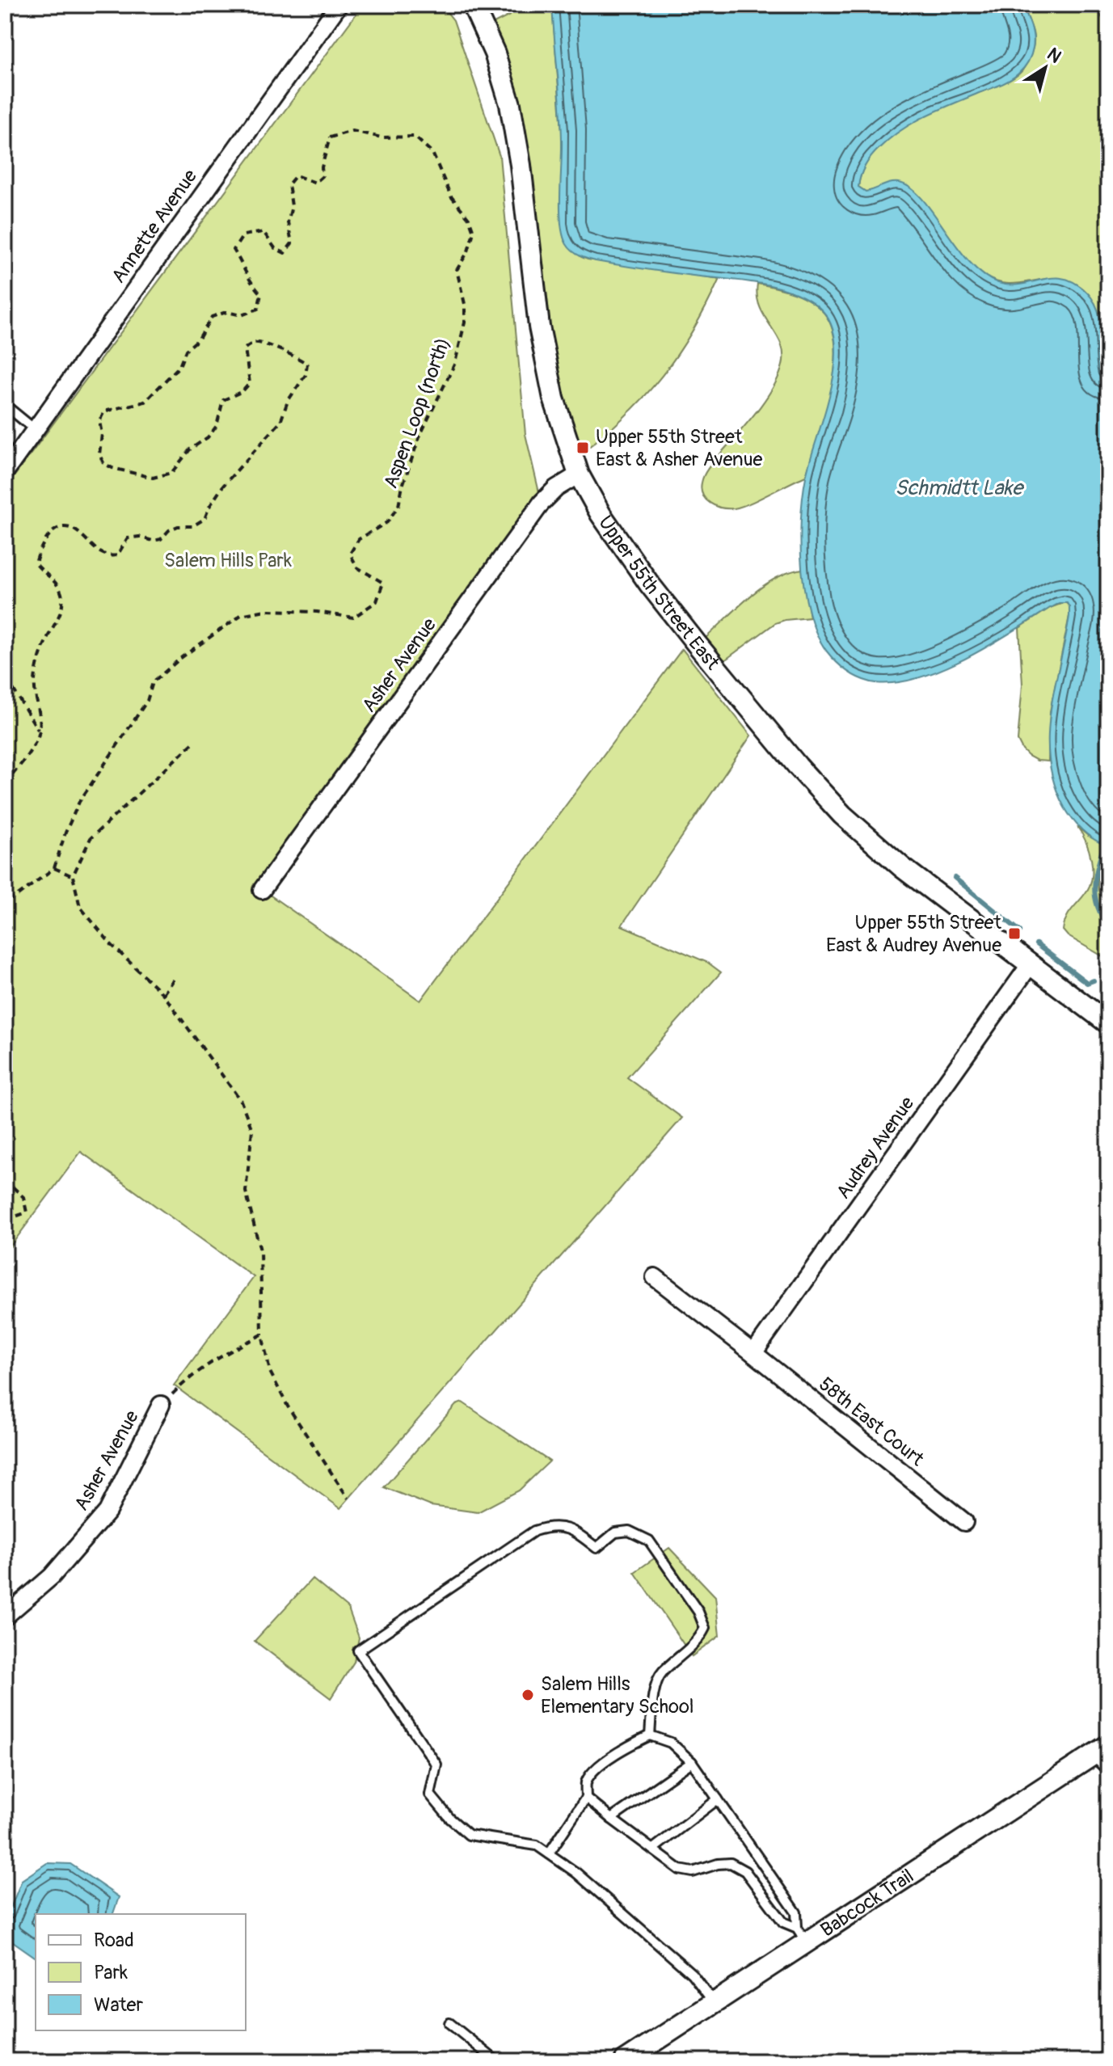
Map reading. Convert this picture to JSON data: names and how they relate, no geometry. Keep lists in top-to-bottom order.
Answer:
{
  "streets": {
    "street": [
      "Annette Avenue",
      "Upper 55th Street East",
      "Asher Avenue",
      "Audrey Avenue",
      "58th East Court",
      "Babcock Trail"
    ],
    "path": ["Aspen Loop (north)"]
  },
  "crossings": [
    ["Upper 55th Street East", "Asher Avenue"],
    ["Upper 55th Street East", "Audrey Avenue"],
    ["Audrey Avenue", "58th East Court"]
  ],
  "water": ["Schmidtt Lake"],
  "parks": ["Salem Hills Park"],
  "places": {
    "transit": ["Upper 55th Street East & Asher Avenue", "Upper 55th Street East & Audrey Avenue"],
    "other": ["Salem Hills Elementary School"]
  },
  "legend": ["Road", "Park", "Water"],
  "north": "top right"
}
